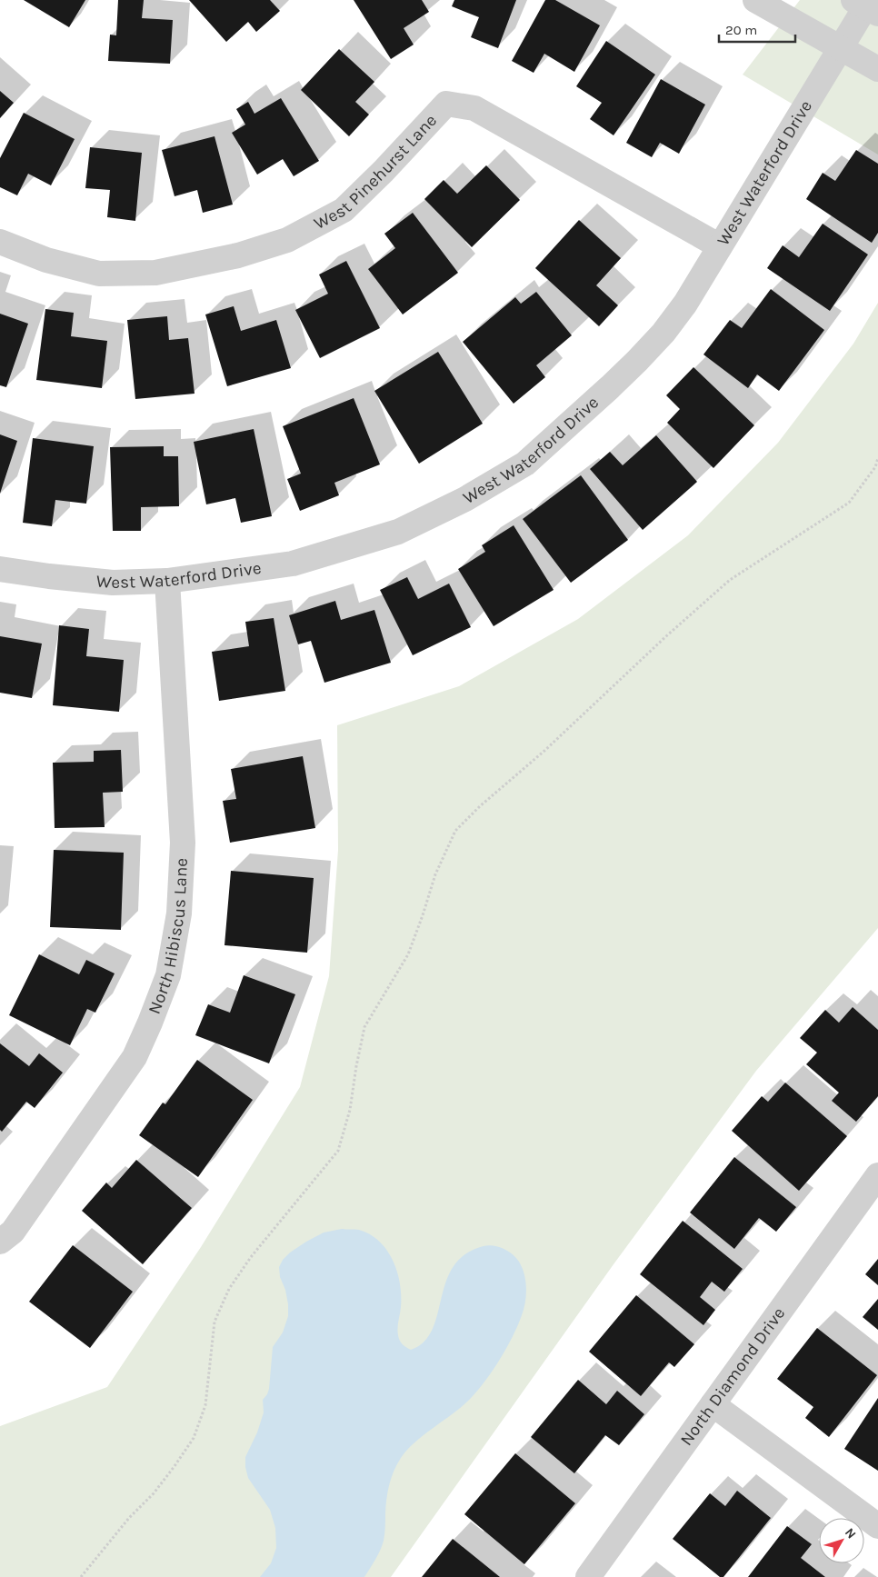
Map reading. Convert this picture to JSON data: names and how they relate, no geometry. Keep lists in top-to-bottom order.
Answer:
{
  "streets": {
    "street": [
      "West Pinehurst Lane",
      "West Waterford Drive",
      "North Hibiscus Lane",
      "North Diamond Drive"
    ]
  },
  "crossings": [
    ["West Pinehurst Lane", "West Waterford Drive"],
    ["West Waterford Drive", "North Hibiscus Lane"]
  ],
  "scale_bar": "20 m",
  "north": "top right"
}
